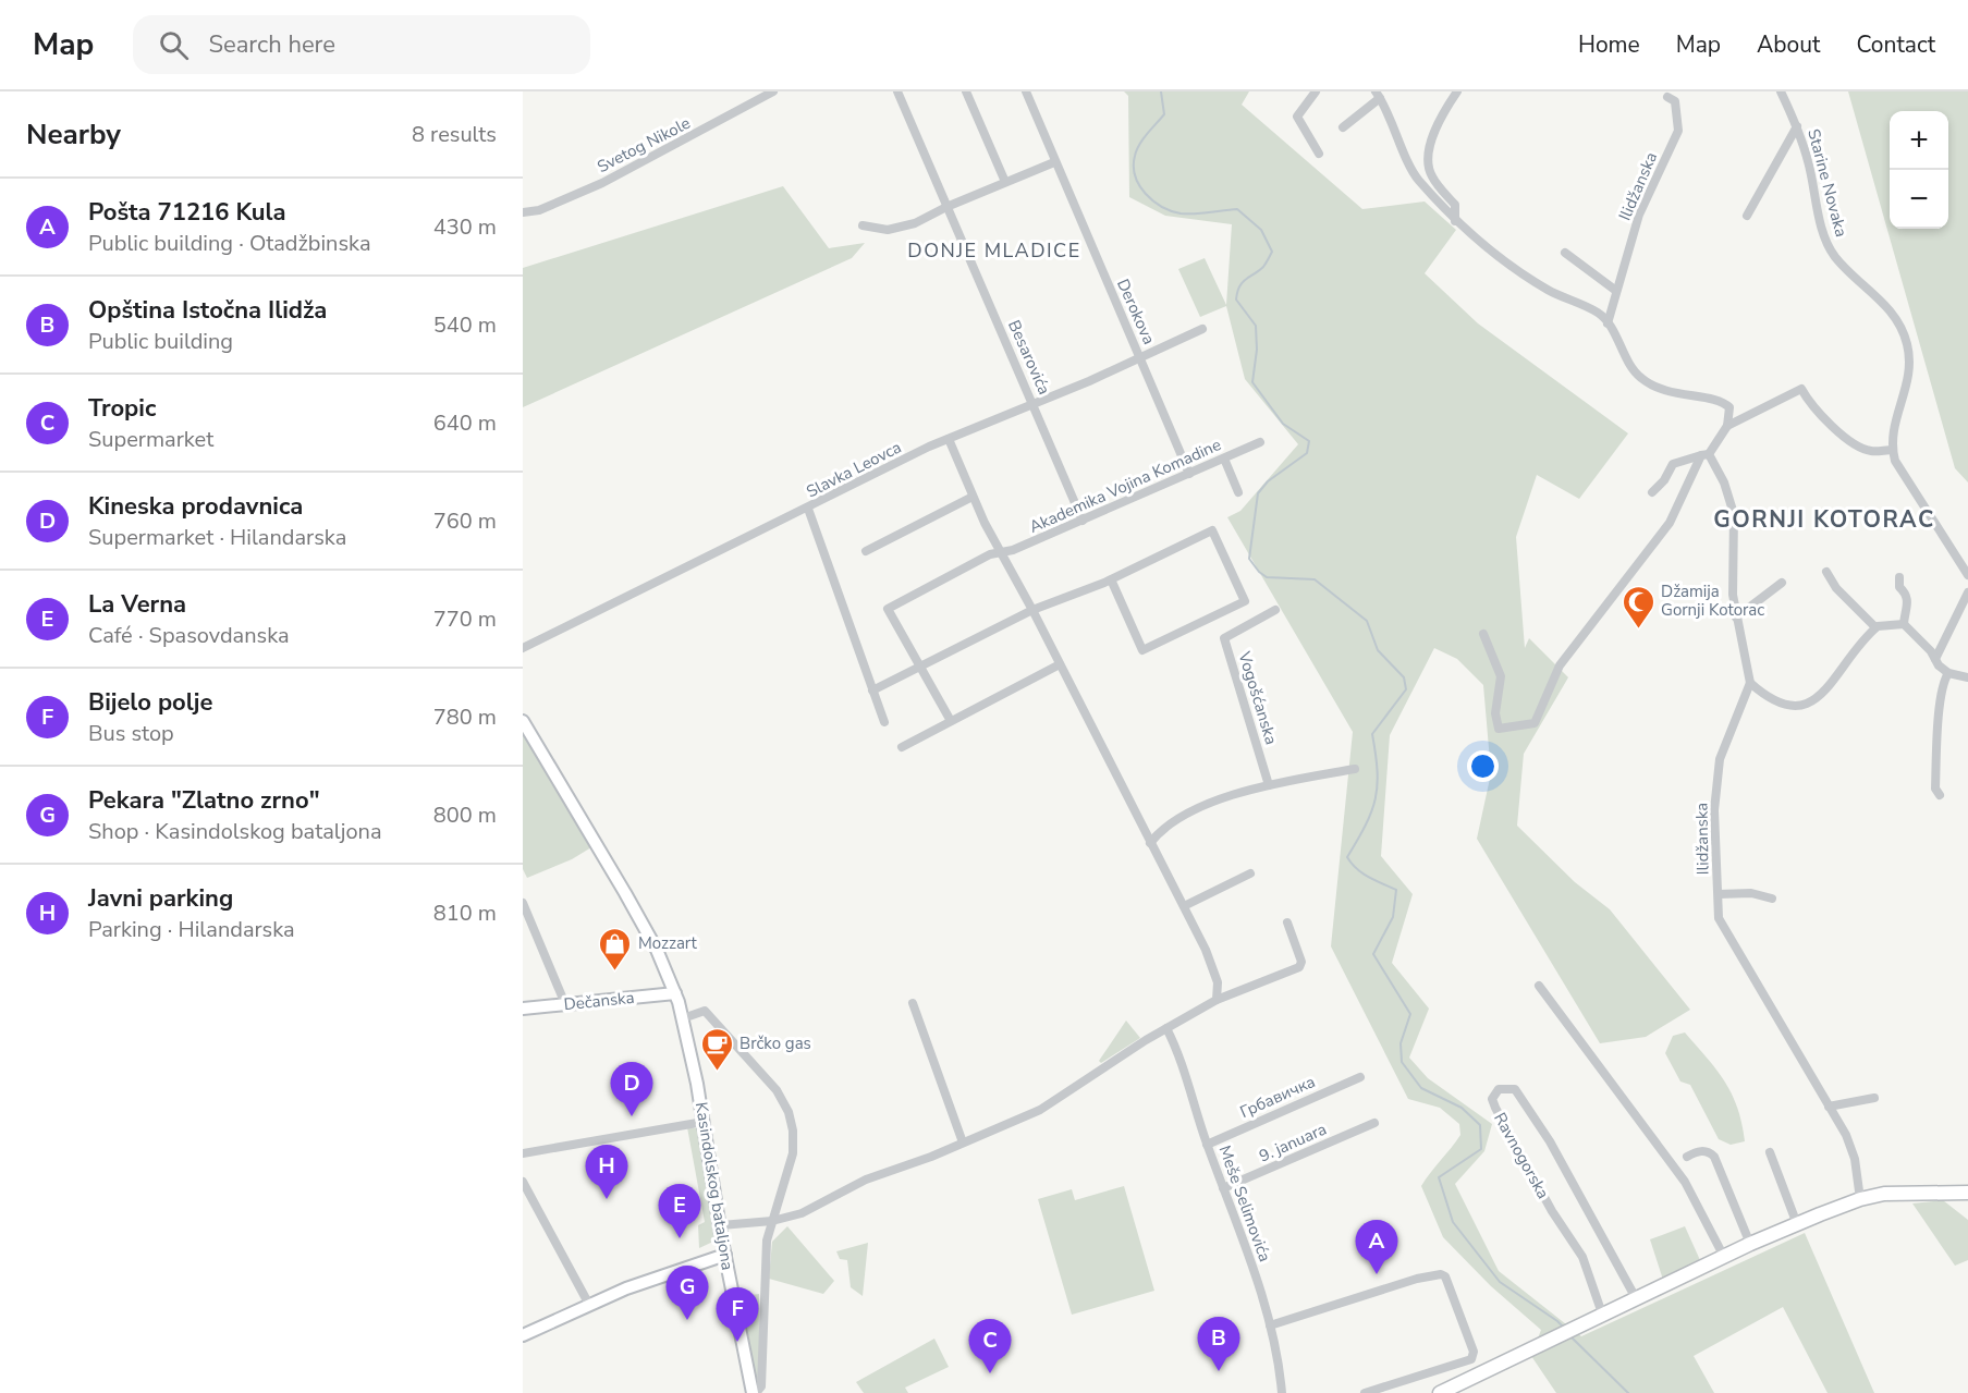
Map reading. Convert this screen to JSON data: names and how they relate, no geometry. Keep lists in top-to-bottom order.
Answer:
{
  "streets": {
    "street": [
      "Svetog Nikole",
      "Starine Novaka",
      "Ilidžanska",
      "Derokova",
      "Besarovića",
      "Slavka Leovca",
      "Akademika Vojina Komadine",
      "Vogošćanska",
      "Dečanska",
      "Грбавичка",
      "9. januara",
      "Ravnogorska",
      "Kasindolskog bataljona",
      "Meše Selimovića"
    ]
  },
  "crossings": [
    ["Derokova", "Slavka Leovca"],
    ["Derokova", "Akademika Vojina Komadine"],
    ["Besarovića", "Slavka Leovca"],
    ["Besarovića", "Akademika Vojina Komadine"],
    ["Dečanska", "Kasindolskog bataljona"],
    ["Грбавичка", "Meše Selimovića"],
    ["9. januara", "Meše Selimovića"]
  ],
  "districts": ["DONJE MLADICE", "GORNJI KOTORAC"],
  "places": {
    "mosque": ["Džamija Gornji Kotorac"],
    "shop": ["Mozzart"],
    "cafe": ["Brčko gas"]
  },
  "page": {
    "header": "Map",
    "search": "Search here",
    "nav": [
      "Home",
      "Map",
      "About",
      "Contact"
    ],
    "heading": ["Nearby", "8 results"],
    "map_buttons": ["+", "−"],
    "list": [
      {
        "mark": "A",
        "name": "Pošta 71216 Kula",
        "note": "Public building · Otadžbinska",
        "value": "430 m"
      },
      {
        "mark": "B",
        "name": "Opština Istočna Ilidža",
        "note": "Public building",
        "value": "540 m"
      },
      {
        "mark": "C",
        "name": "Tropic",
        "note": "Supermarket",
        "value": "640 m"
      },
      {
        "mark": "D",
        "name": "Kineska prodavnica",
        "note": "Supermarket · Hilandarska",
        "value": "760 m"
      },
      {
        "mark": "E",
        "name": "La Verna",
        "note": "Café · Spasovdanska",
        "value": "770 m"
      },
      {
        "mark": "F",
        "name": "Bijelo polje",
        "note": "Bus stop",
        "value": "780 m"
      },
      {
        "mark": "G",
        "name": "Pekara \"Zlatno zrno\"",
        "note": "Shop · Kasindolskog bataljona",
        "value": "800 m"
      },
      {
        "mark": "H",
        "name": "Javni parking",
        "note": "Parking · Hilandarska",
        "value": "810 m"
      }
    ],
    "pins": [
      "D",
      "H",
      "E",
      "A",
      "G",
      "F",
      "B",
      "C"
    ]
  }
}
